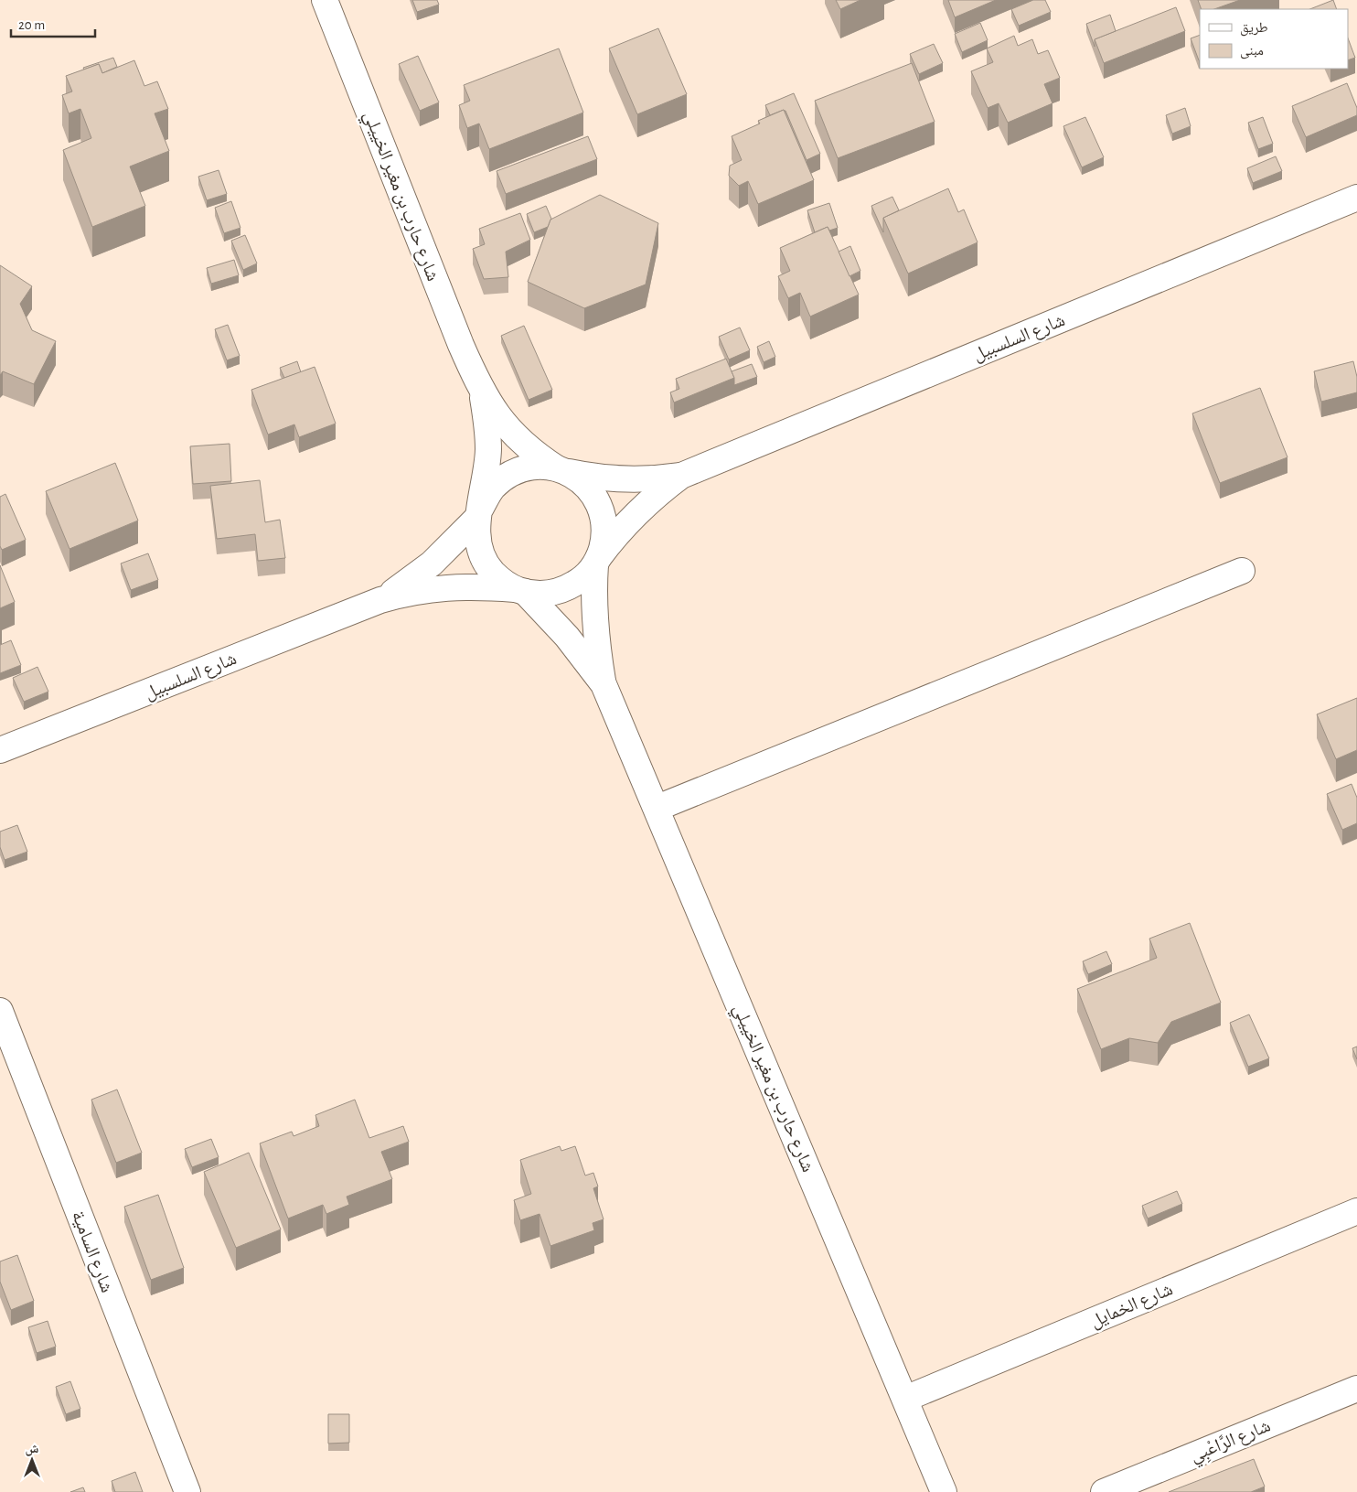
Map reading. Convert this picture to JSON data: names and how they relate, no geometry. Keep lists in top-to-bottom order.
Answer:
{
  "streets": {
    "street": [
      "شارع حارب بن مغير الخييلي",
      "شارع السلسبيل",
      "شارع السامية",
      "شارع الخمايل",
      "شارع الرَّاعْبِي"
    ]
  },
  "crossings": [
    ["شارع حارب بن مغير الخييلي", "شارع السلسبيل"],
    ["شارع حارب بن مغير الخييلي", "شارع الخمايل"]
  ],
  "legend": ["طريق", "مبنى"],
  "scale_bar": "20 m",
  "north": "top"
}
